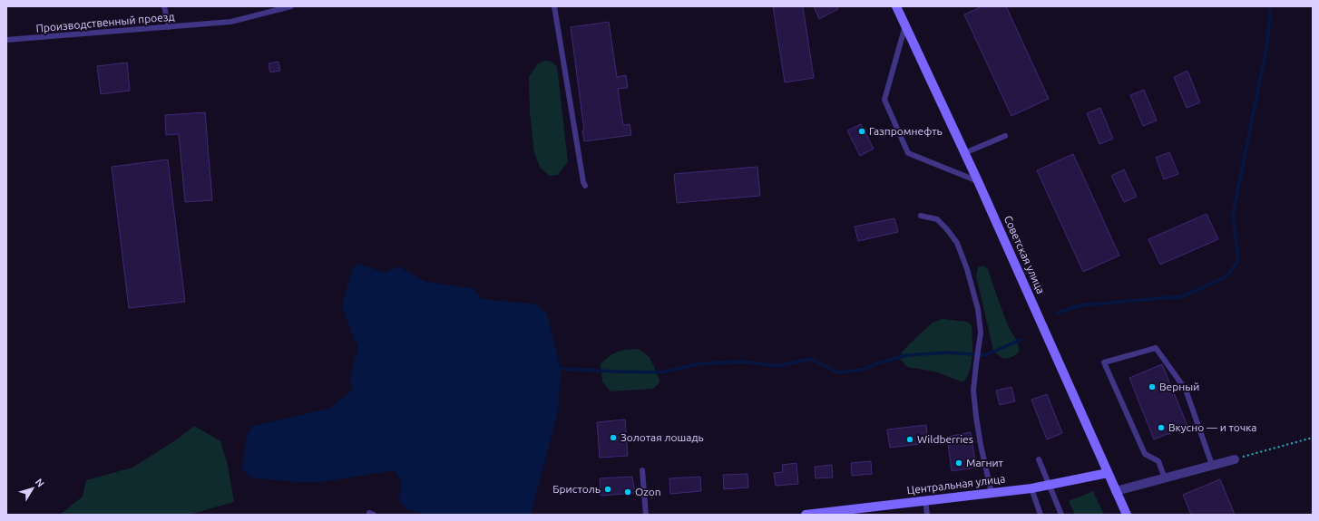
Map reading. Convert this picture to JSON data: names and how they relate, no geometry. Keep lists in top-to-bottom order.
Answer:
{
  "streets": {
    "main road": ["Советская улица", "Центральная улица"],
    "lane": ["Производственный проезд"]
  },
  "crossings": [
    ["Советская улица", "Центральная улица"]
  ],
  "places": [
    "Газпромнефть",
    "Верный",
    "Вкусно — и точка",
    "Золотая лошадь",
    "Wildberries",
    "Магнит",
    "Бристоль",
    "Ozon"
  ],
  "north": "top right"
}
